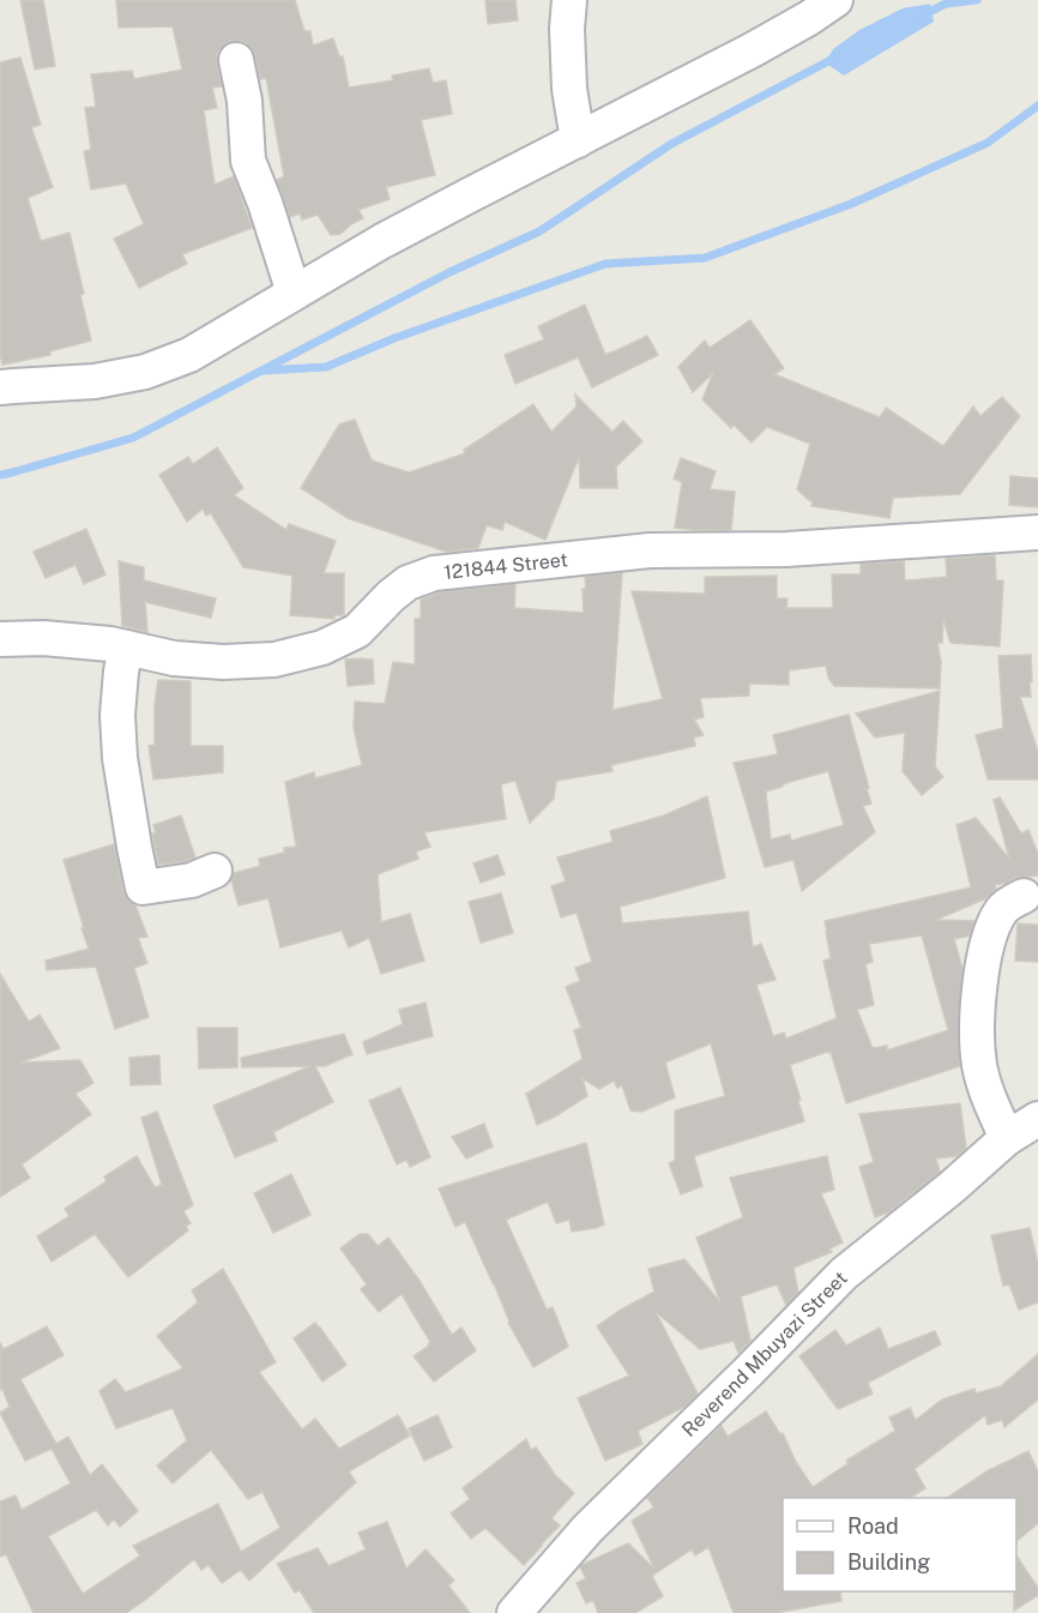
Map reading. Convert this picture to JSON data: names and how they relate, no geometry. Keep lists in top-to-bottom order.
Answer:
{
  "streets": {
    "street": ["121844 Street", "Reverend Mbuyazi Street"]
  },
  "legend": ["Road", "Building"]
}
